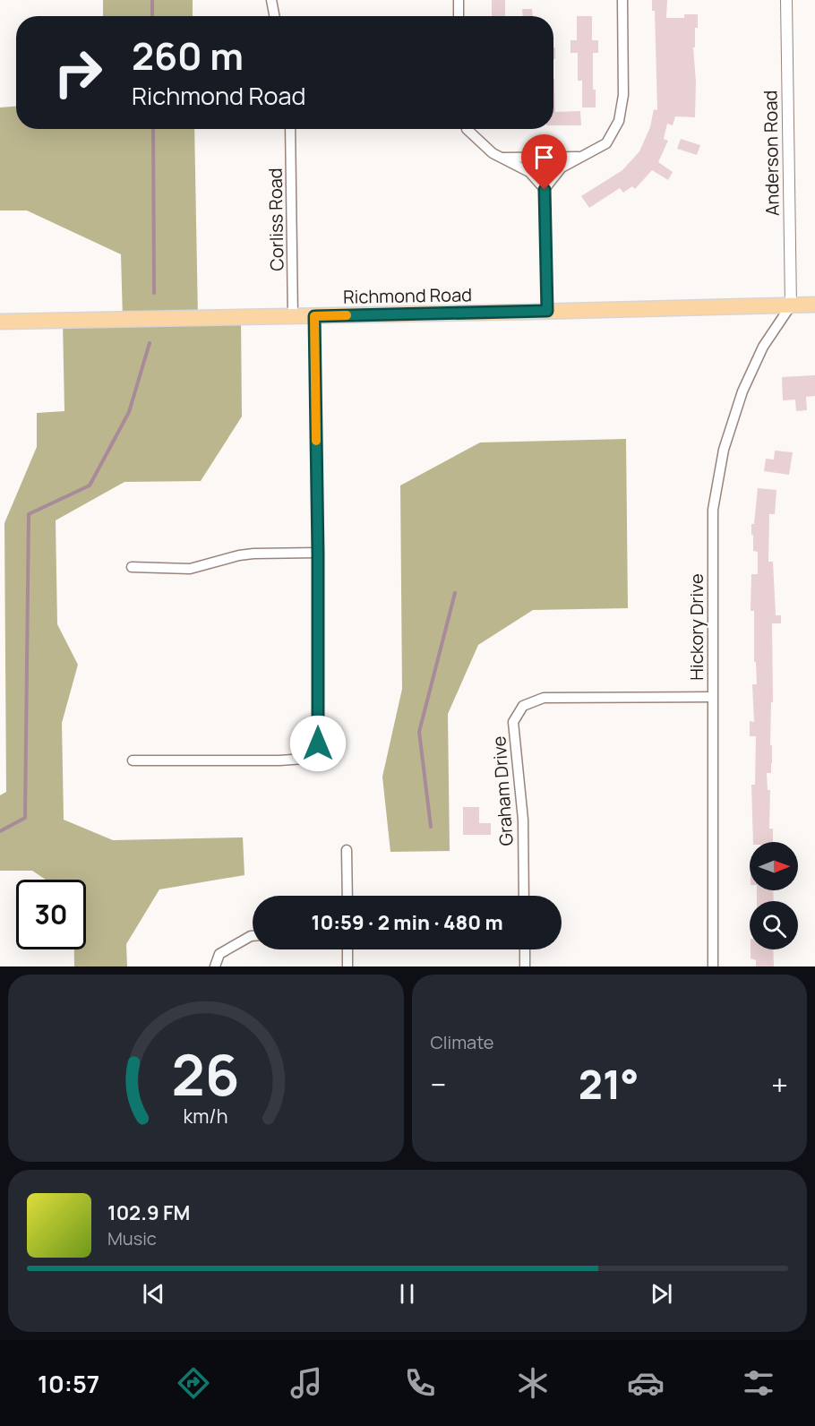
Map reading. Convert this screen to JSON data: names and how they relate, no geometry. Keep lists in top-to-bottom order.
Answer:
{
  "streets": {
    "main road": ["Richmond Road"],
    "street": [
      "Anderson Road",
      "Corliss Road",
      "Hickory Drive",
      "Graham Drive"
    ]
  },
  "crossings": [
    ["Anderson Road", "Richmond Road"],
    ["Anderson Road", "Hickory Drive"],
    ["Corliss Road", "Richmond Road"],
    ["Richmond Road", "Hickory Drive"],
    ["Hickory Drive", "Graham Drive"]
  ],
  "north": "right",
  "page": {
    "turn": ["260 m", "Richmond Road"],
    "limit": "30",
    "trip": "10:59 · 2 min · 480 m",
    "tile": "Climate",
    "heat": ["−", "21°", "+"],
    "song": ["102.9 FM", "Music"],
    "tabs": "10:57",
    "gauge": ["26", "km/h"]
  }
}
